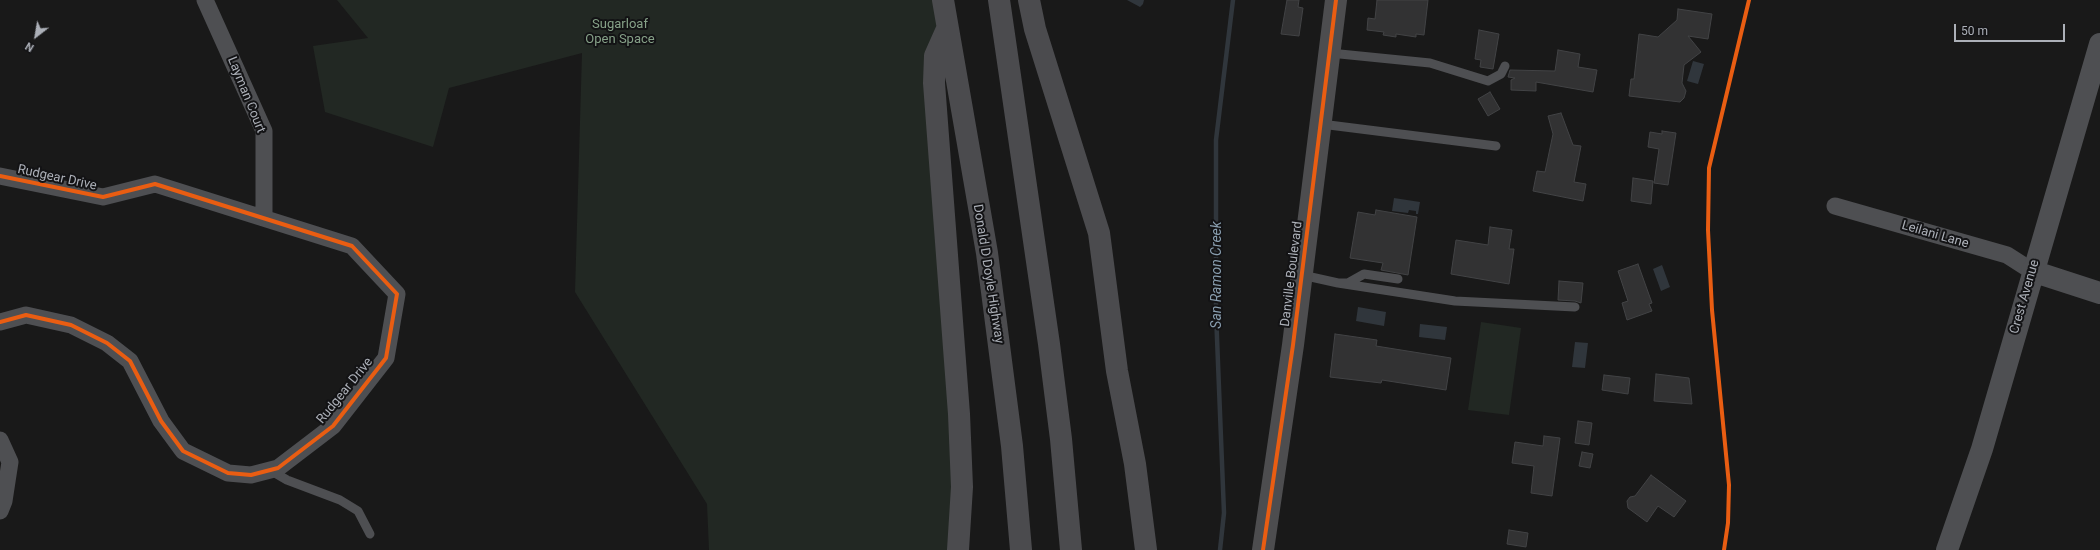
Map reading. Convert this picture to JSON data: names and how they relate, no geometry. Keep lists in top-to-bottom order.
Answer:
{
  "streets": {
    "highway": ["Donald D Doyle Highway"],
    "main road": ["Danville Boulevard"],
    "street": [
      "Layman Court",
      "Rudgear Drive",
      "Leilani Lane",
      "Crest Avenue"
    ]
  },
  "crossings": [
    ["Layman Court", "Rudgear Drive"],
    ["Leilani Lane", "Crest Avenue"]
  ],
  "water": ["San Ramon Creek"],
  "parks": ["Sugarloaf Open Space"],
  "scale_bar": "50 m",
  "north": "bottom left"
}
